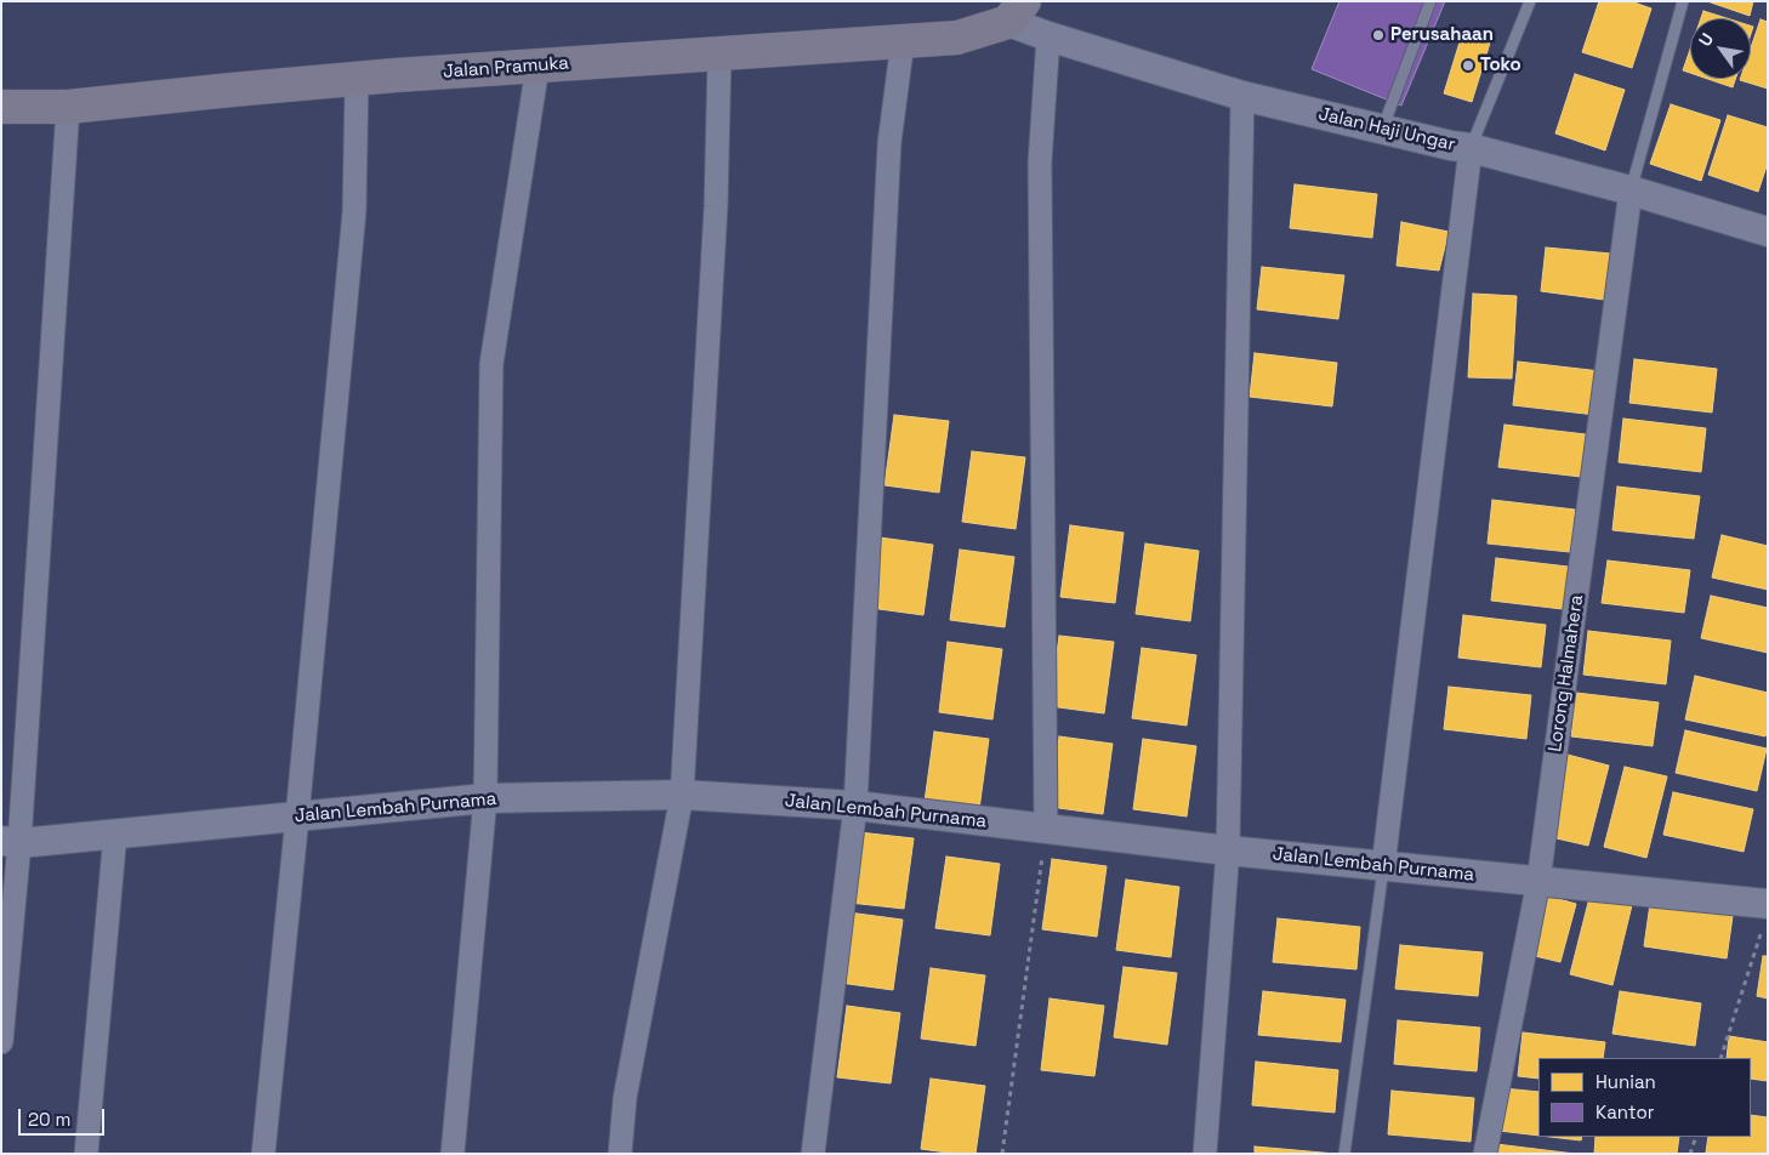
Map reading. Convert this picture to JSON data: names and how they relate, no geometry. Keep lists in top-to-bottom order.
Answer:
{
  "streets": {
    "main road": ["Jalan Pramuka"],
    "street": ["Jalan Haji Ungar", "Lorong Halmahera", "Jalan Lembah Purnama"]
  },
  "crossings": [
    ["Jalan Pramuka", "Jalan Haji Ungar"],
    ["Jalan Haji Ungar", "Lorong Halmahera"],
    ["Lorong Halmahera", "Jalan Lembah Purnama"]
  ],
  "places": ["Perusahaan", "Toko"],
  "legend": ["Hunian", "Kantor"],
  "scale_bar": "20 m",
  "north": "top left"
}
